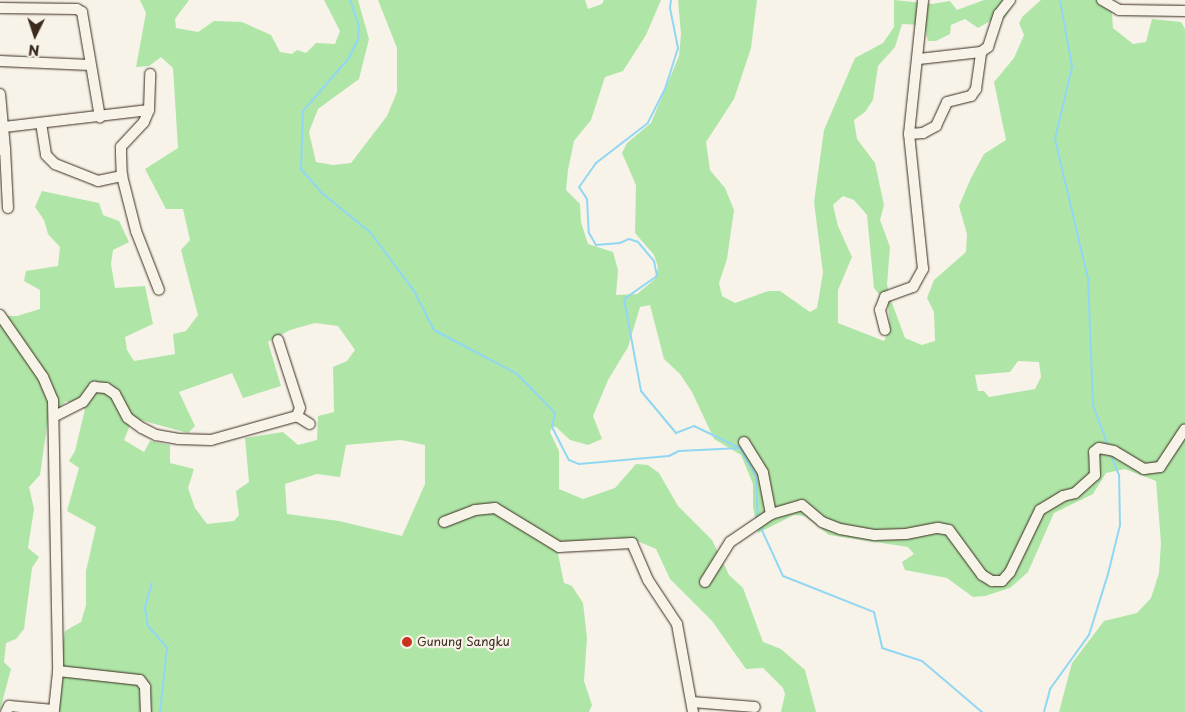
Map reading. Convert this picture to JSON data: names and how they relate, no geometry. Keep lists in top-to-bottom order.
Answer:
{
  "places": ["Gunung Sangku"],
  "north": "bottom"
}
